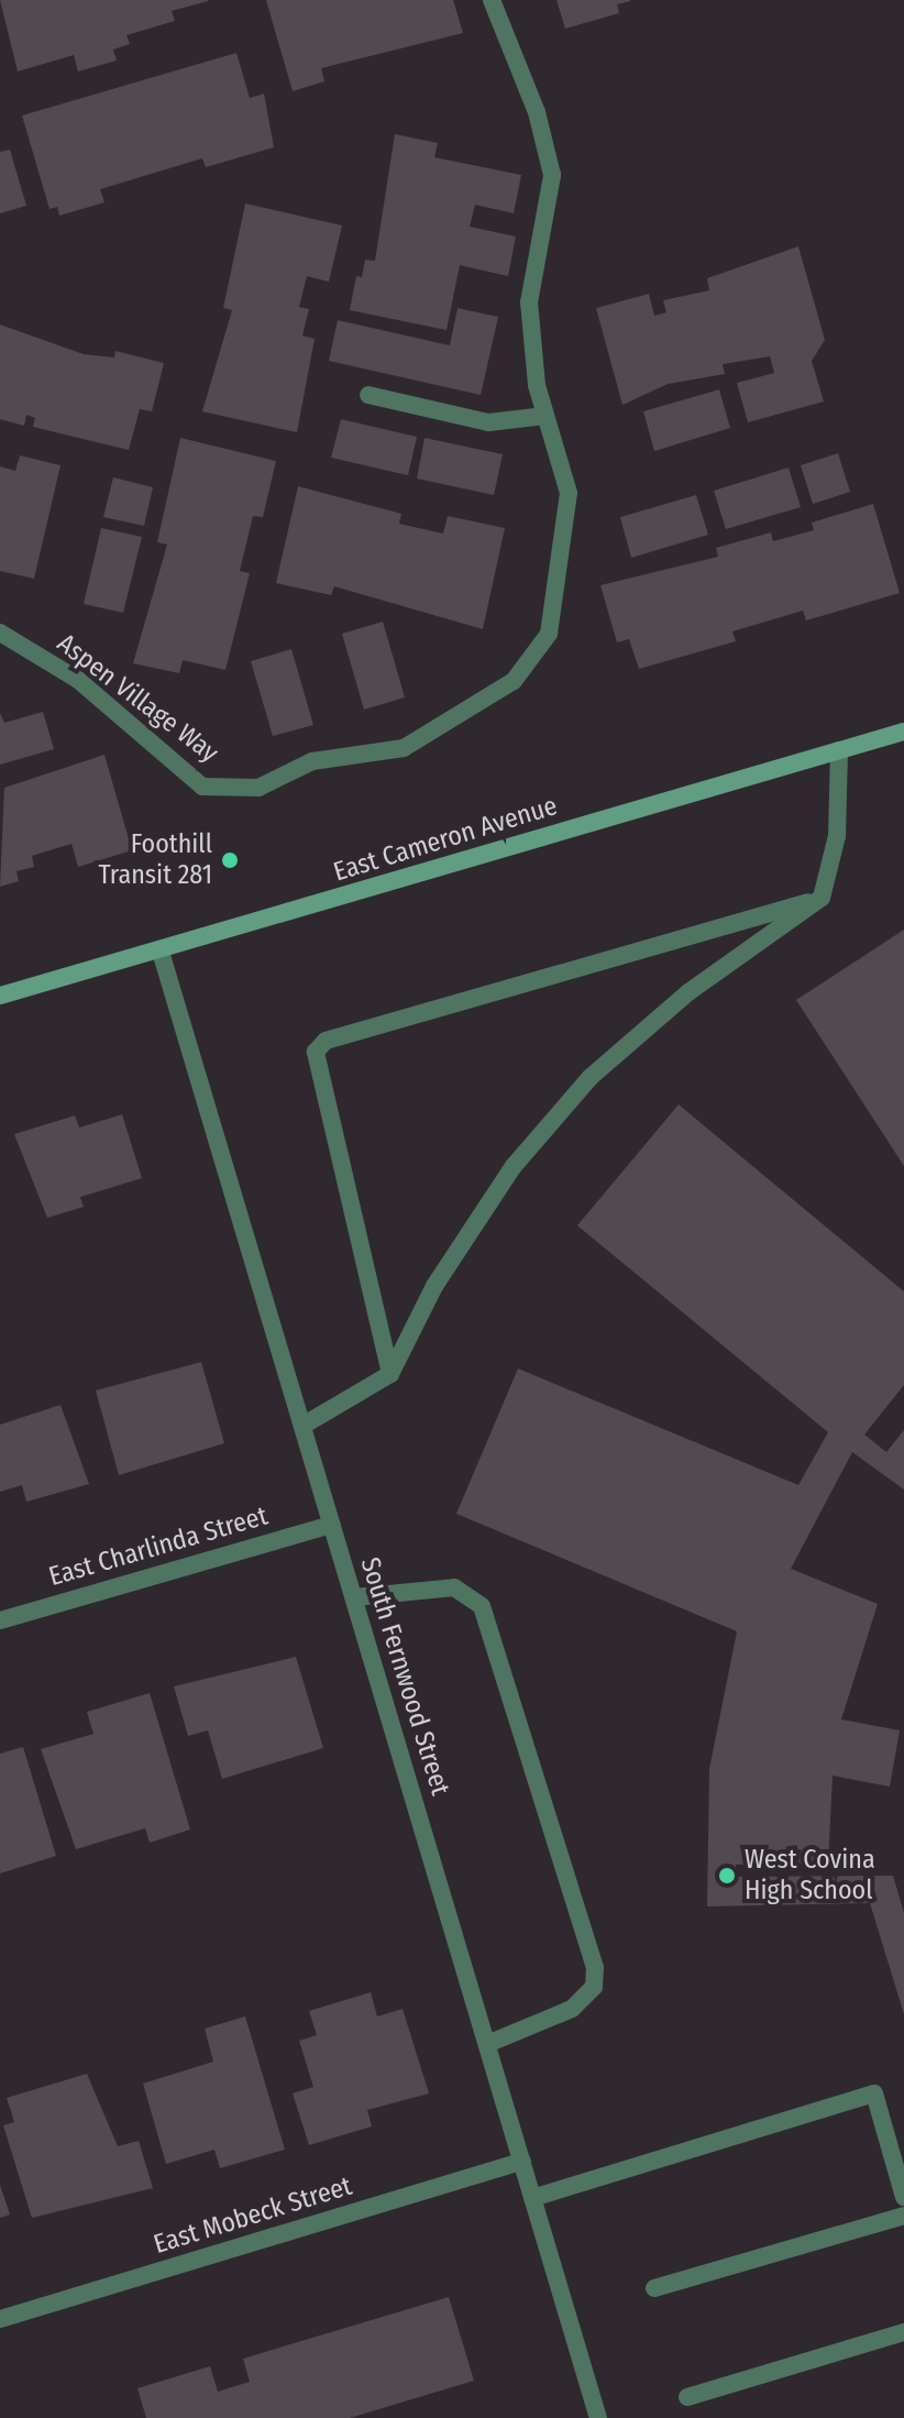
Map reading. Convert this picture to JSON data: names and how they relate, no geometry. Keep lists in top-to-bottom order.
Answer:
{
  "streets": {
    "main road": ["East Cameron Avenue"],
    "street": [
      "Aspen Village Way",
      "East Charlinda Street",
      "South Fernwood Street",
      "East Mobeck Street"
    ]
  },
  "crossings": [
    ["East Cameron Avenue", "South Fernwood Street"],
    ["East Charlinda Street", "South Fernwood Street"],
    ["South Fernwood Street", "East Mobeck Street"]
  ],
  "places": ["Foothill Transit 281", "West Covina High School"]
}
